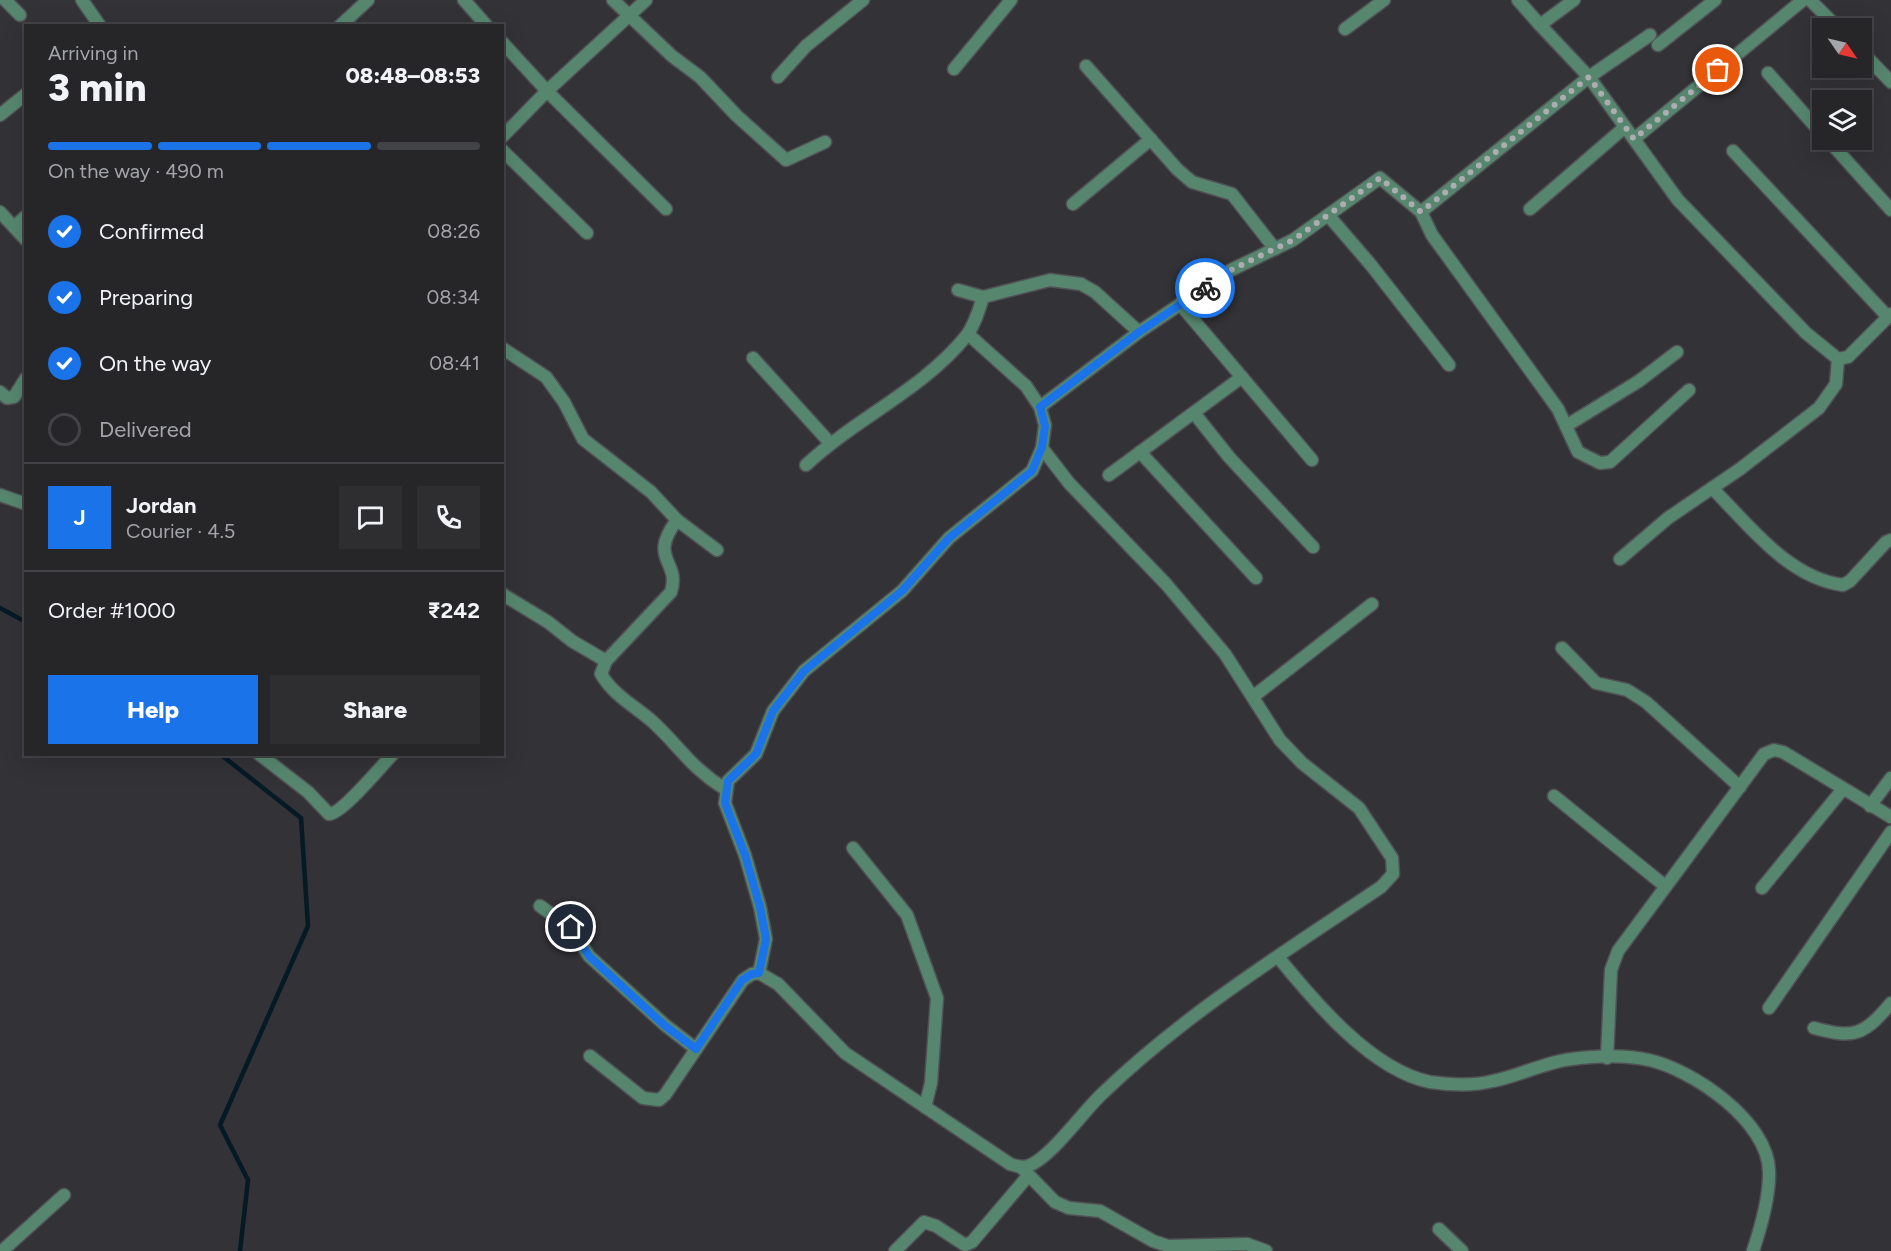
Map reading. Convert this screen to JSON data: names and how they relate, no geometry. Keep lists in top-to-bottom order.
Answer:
{
  "north": "bottom right",
  "page": {
    "heading": ["3 min", "Arriving in", "08:48–08:53"],
    "panel": [
      "Jordan",
      "Courier · 4.5",
      "Order #1000",
      "₹242"
    ],
    "bar": "On the way · 490 m",
    "list": [
      ["Confirmed", "08:26"],
      ["Preparing", "08:34"],
      ["On the way", "08:41"],
      "Delivered"
    ],
    "round": "J",
    "buttons": ["Help", "Share"]
  }
}
